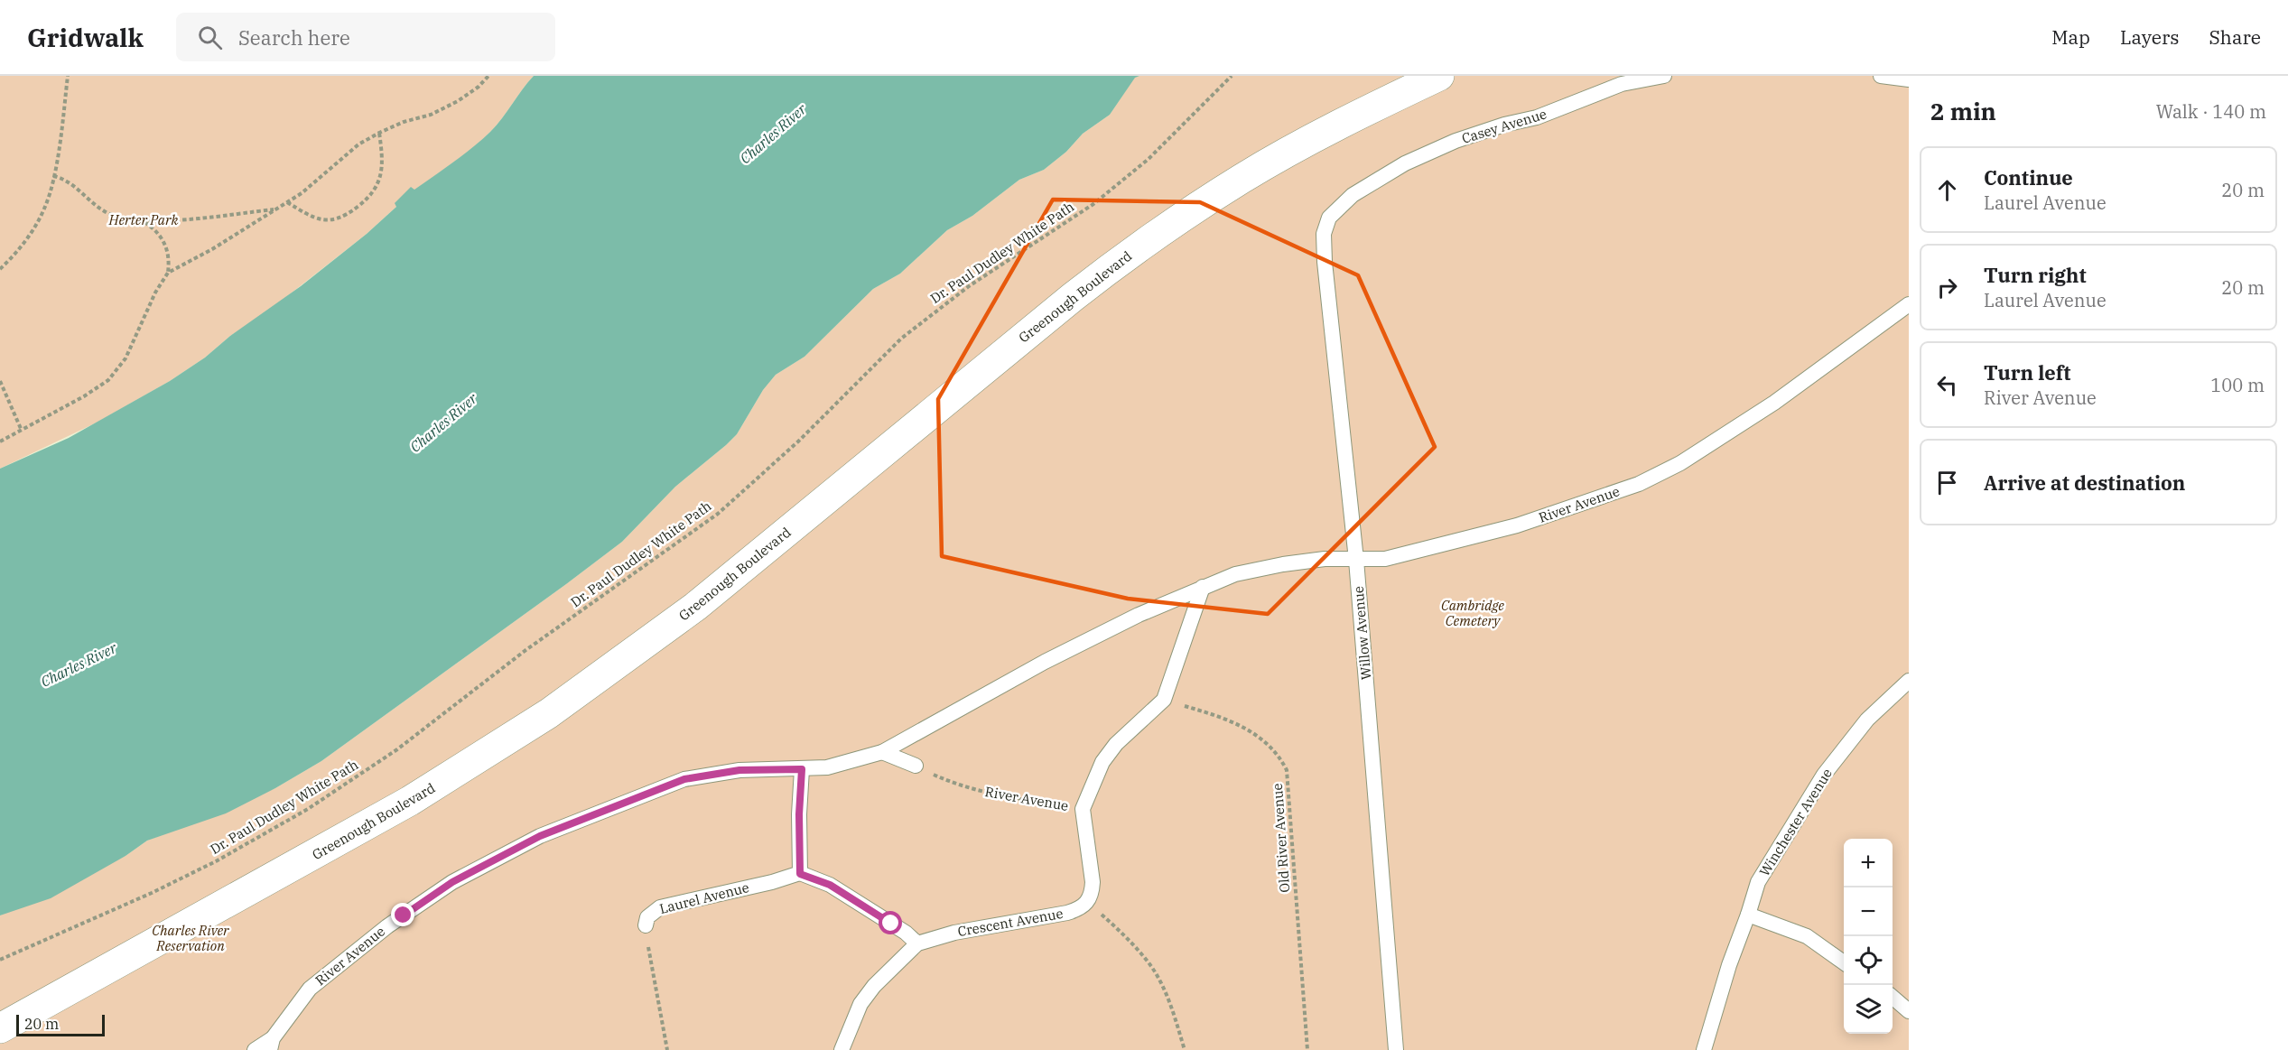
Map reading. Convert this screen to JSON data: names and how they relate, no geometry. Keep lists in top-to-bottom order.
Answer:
{
  "streets": {
    "main road": ["Greenough Boulevard"],
    "lane": [
      "Casey Avenue",
      "River Avenue",
      "Willow Avenue",
      "Winchester Avenue",
      "Laurel Avenue",
      "Crescent Avenue"
    ],
    "path": ["Dr. Paul Dudley White Path", "Old River Avenue"]
  },
  "crossings": [
    ["Casey Avenue", "Willow Avenue"],
    ["River Avenue", "Willow Avenue"],
    ["River Avenue", "Old River Avenue"]
  ],
  "water": ["Charles River"],
  "parks": ["Herter Park", "Cambridge Cemetery", "Charles River Reservation"],
  "scale_bar": "20 m",
  "page": {
    "header": "Gridwalk",
    "search": "Search here",
    "nav": ["Map", "Layers", "Share"],
    "heading": ["2 min", "Walk · 140 m"],
    "list": [
      ["Continue", "Laurel Avenue", "20 m"],
      ["Turn right", "Laurel Avenue", "20 m"],
      ["Turn left", "River Avenue", "100 m"],
      "Arrive at destination"
    ],
    "map_buttons": ["+", "−"],
    "scale": "20 m"
  }
}
